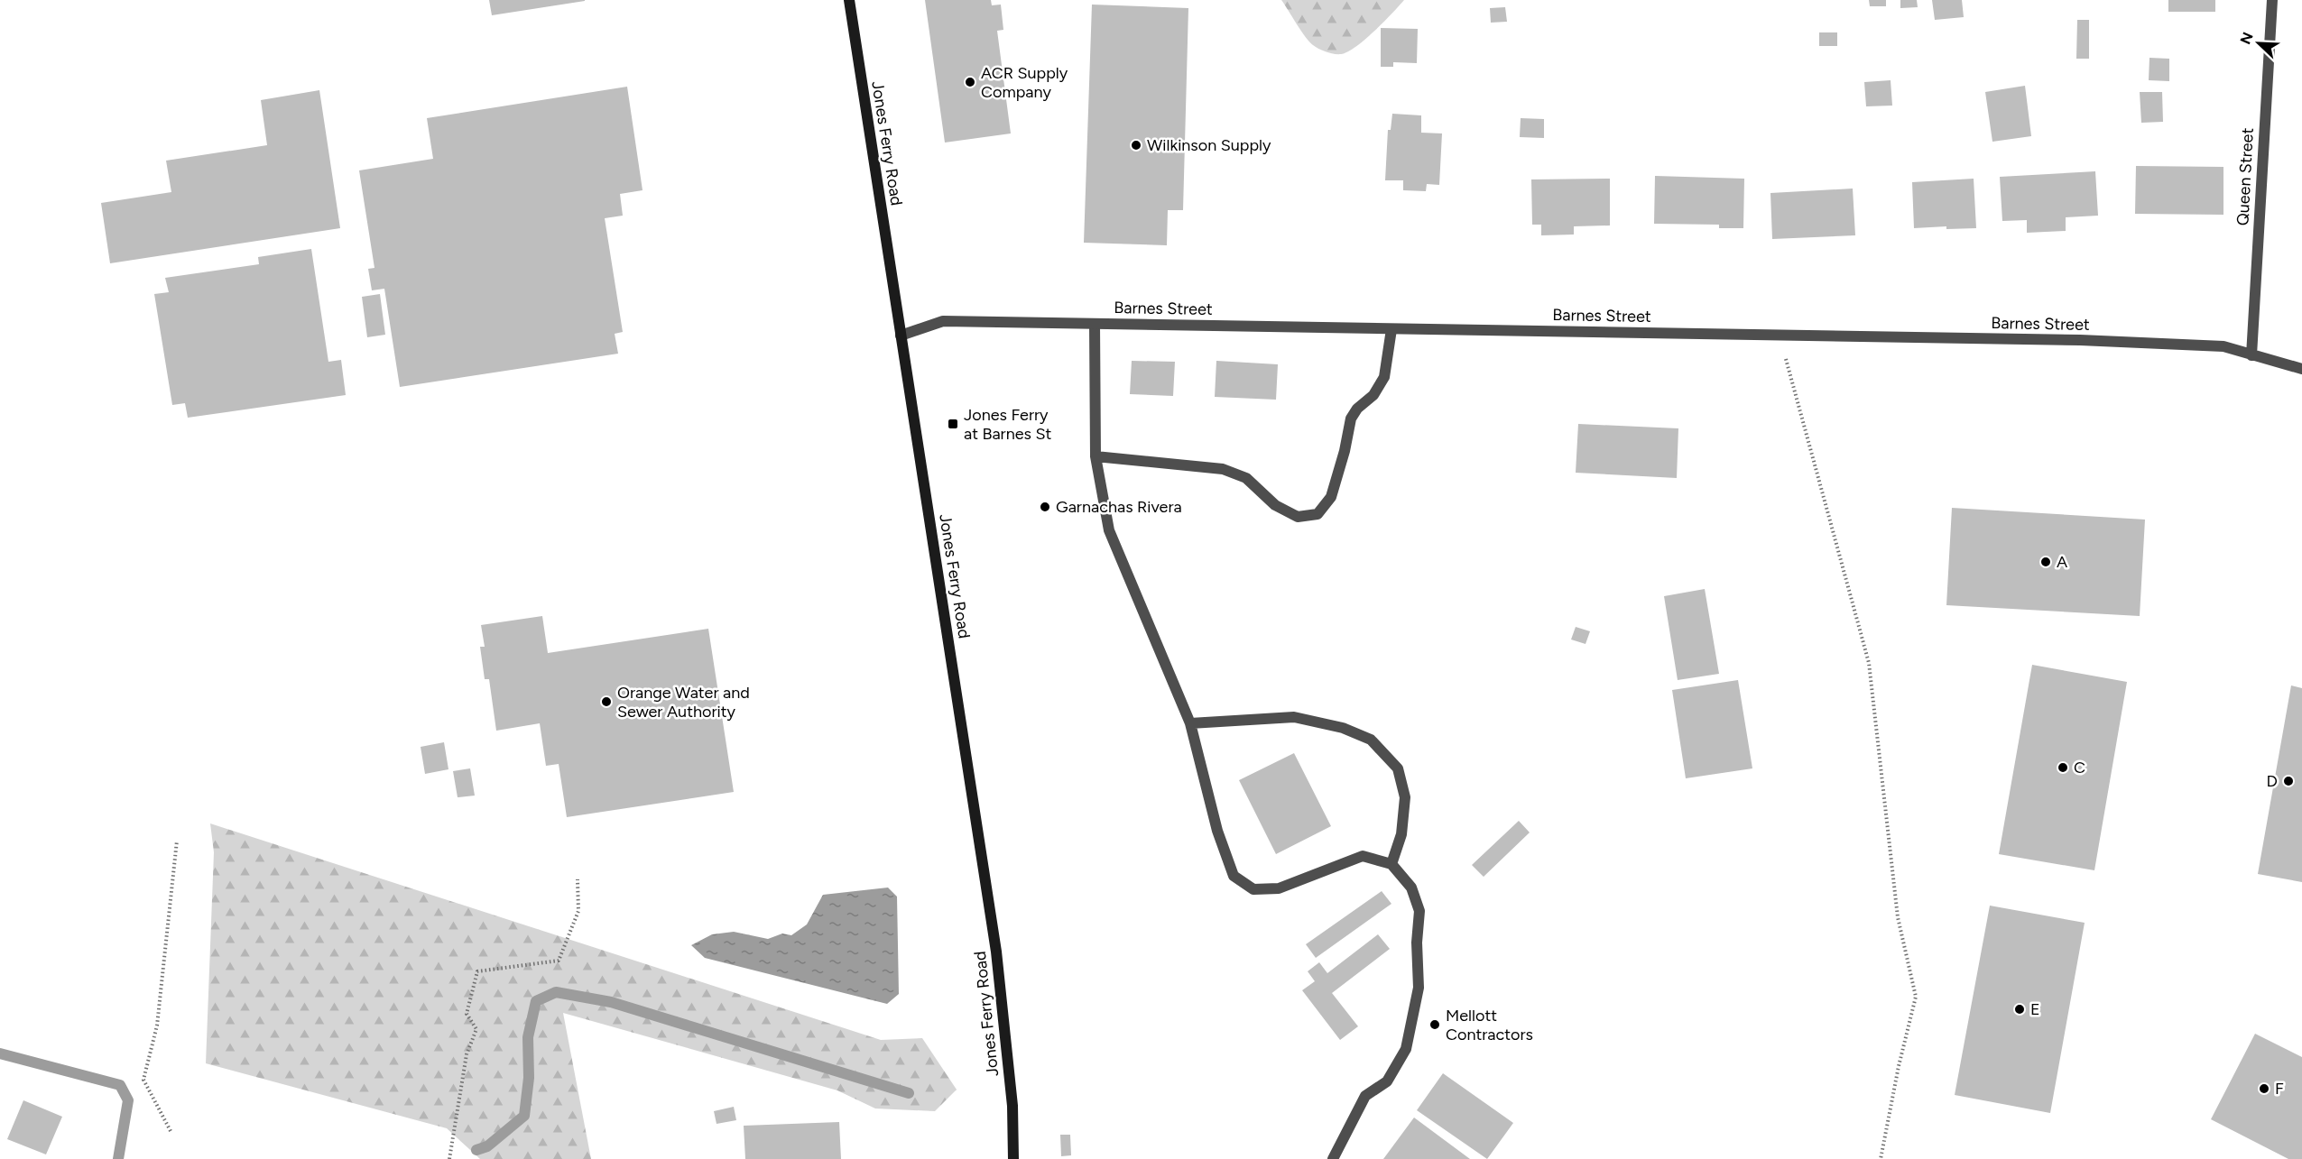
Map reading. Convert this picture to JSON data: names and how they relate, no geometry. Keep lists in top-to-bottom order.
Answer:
{
  "streets": {
    "main road": ["Jones Ferry Road"],
    "street": ["Queen Street", "Barnes Street"]
  },
  "crossings": [
    ["Jones Ferry Road", "Barnes Street"],
    ["Queen Street", "Barnes Street"]
  ],
  "places": {
    "other": [
      "ACR Supply Company",
      "Wilkinson Supply",
      "Garnachas Rivera",
      "A",
      "Orange Water and Sewer Authority",
      "C",
      "D",
      "E",
      "Mellott Contractors",
      "F"
    ],
    "transit": ["Jones Ferry at Barnes St"]
  },
  "north": "top left"
}
